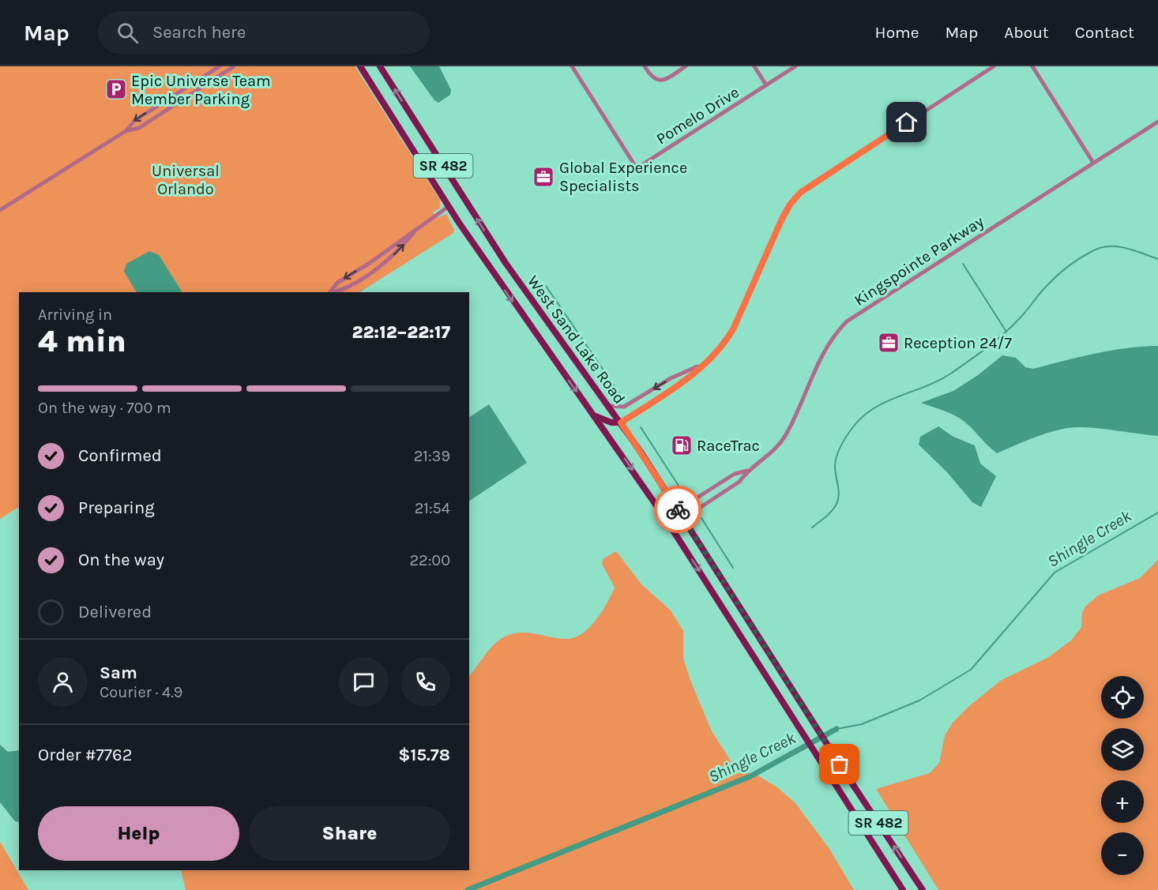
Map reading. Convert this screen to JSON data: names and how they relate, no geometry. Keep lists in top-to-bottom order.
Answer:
{
  "streets": {
    "main road": ["SR 482", "West Sand Lake Road"],
    "street": ["Pomelo Drive", "Kingspointe Parkway"]
  },
  "crossings": [
    ["Kingspointe Parkway", "West Sand Lake Road"]
  ],
  "water": ["Shingle Creek"],
  "parks": ["Universal Orlando"],
  "places": {
    "parking": ["Epic Universe Team Member Parking"],
    "office": ["Global Experience Specialists", "Reception 24/7"],
    "fuel station": ["RaceTrac"]
  },
  "page": {
    "header": "Map",
    "search": "Search here",
    "nav": [
      "Home",
      "Map",
      "About",
      "Contact"
    ],
    "heading": ["4 min", "Arriving in", "22:12–22:17"],
    "panel": [
      "Sam",
      "Courier · 4.9",
      "Order #7762",
      "$15.78"
    ],
    "bar": "On the way · 700 m",
    "list": [
      ["Confirmed", "21:39"],
      ["Preparing", "21:54"],
      ["On the way", "22:00"],
      "Delivered"
    ],
    "map_buttons": ["+", "−"],
    "buttons": ["Help", "Share"]
  }
}
